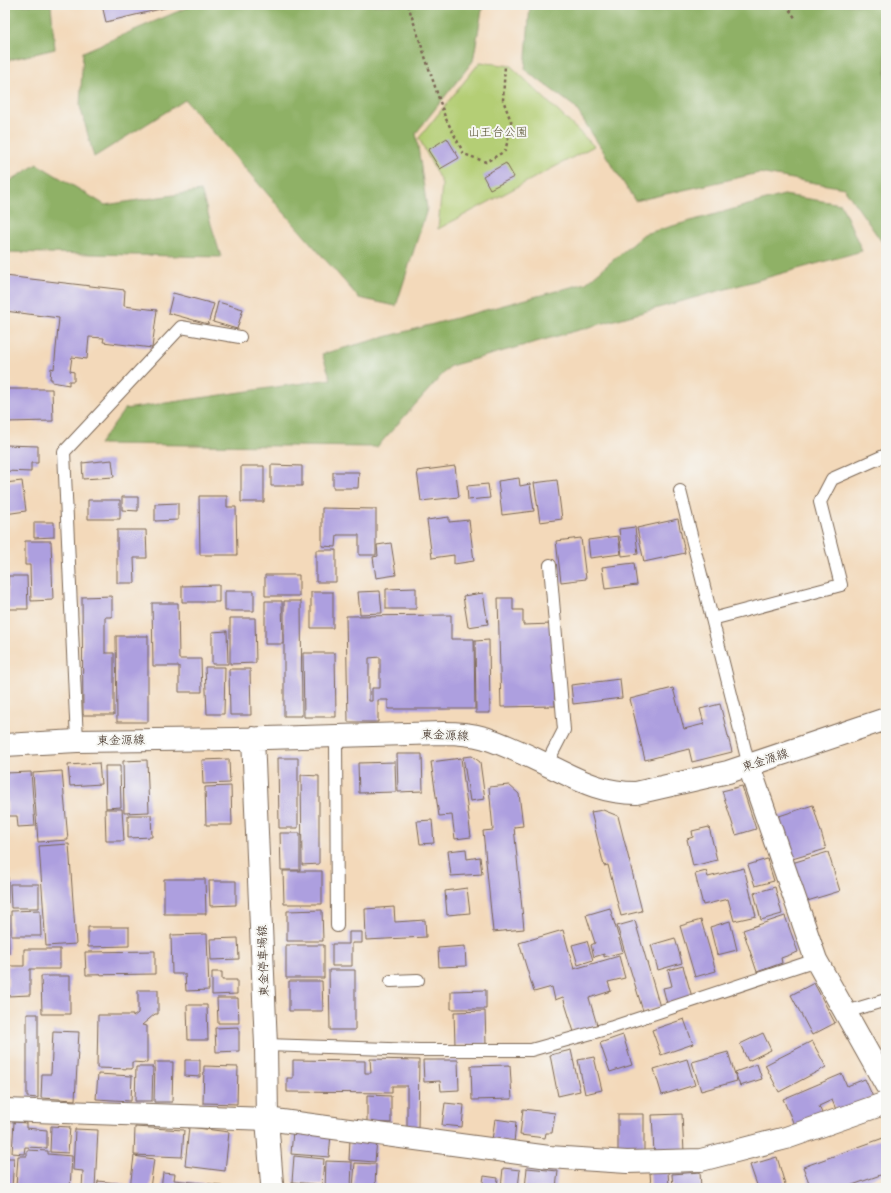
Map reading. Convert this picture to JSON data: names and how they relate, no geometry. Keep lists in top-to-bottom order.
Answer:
{
  "streets": {
    "main road": ["東金源線", "東金停車場線"]
  },
  "crossings": [
    ["東金源線", "東金停車場線"]
  ],
  "parks": ["山王台公園"]
}
